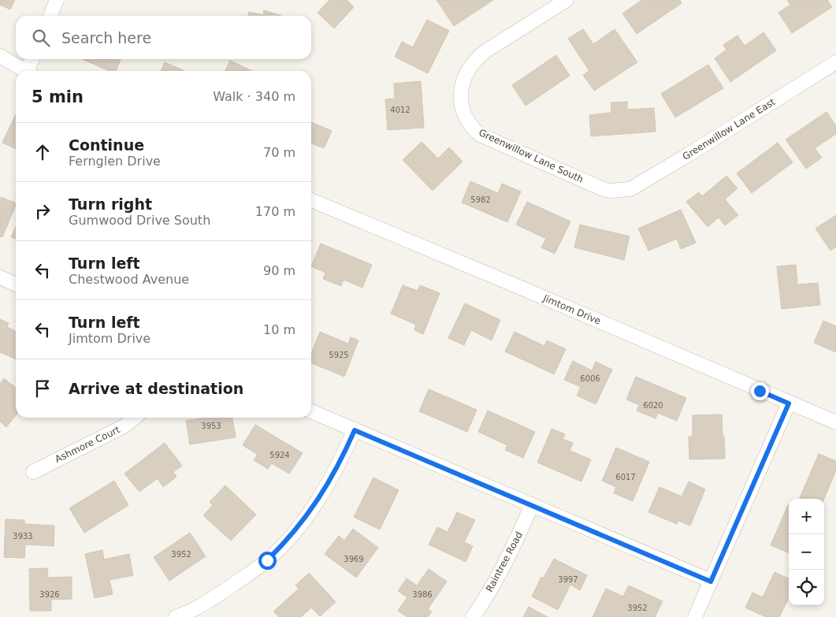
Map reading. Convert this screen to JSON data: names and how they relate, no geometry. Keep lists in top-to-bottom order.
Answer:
{
  "streets": {
    "street": [
      "Greenwillow Lane East",
      "Greenwillow Lane South",
      "Jimtom Drive",
      "Ashmore Court",
      "Raintree Road"
    ]
  },
  "crossings": [
    ["Greenwillow Lane East", "Greenwillow Lane South"]
  ],
  "house_numbers": [
    "4012",
    "5982",
    "5925",
    "6006",
    "6020",
    "3953",
    "5924",
    "6017",
    "3933",
    "3952",
    "3969",
    "3997",
    "3926",
    "3986",
    "3952"
  ],
  "page": {
    "search": "Search here",
    "heading": ["5 min", "Walk · 340 m"],
    "list": [
      ["Continue", "Fernglen Drive", "70 m"],
      ["Turn right", "Gumwood Drive South", "170 m"],
      ["Turn left", "Chestwood Avenue", "90 m"],
      ["Turn left", "Jimtom Drive", "10 m"],
      "Arrive at destination"
    ],
    "map_buttons": ["+", "−"]
  }
}
